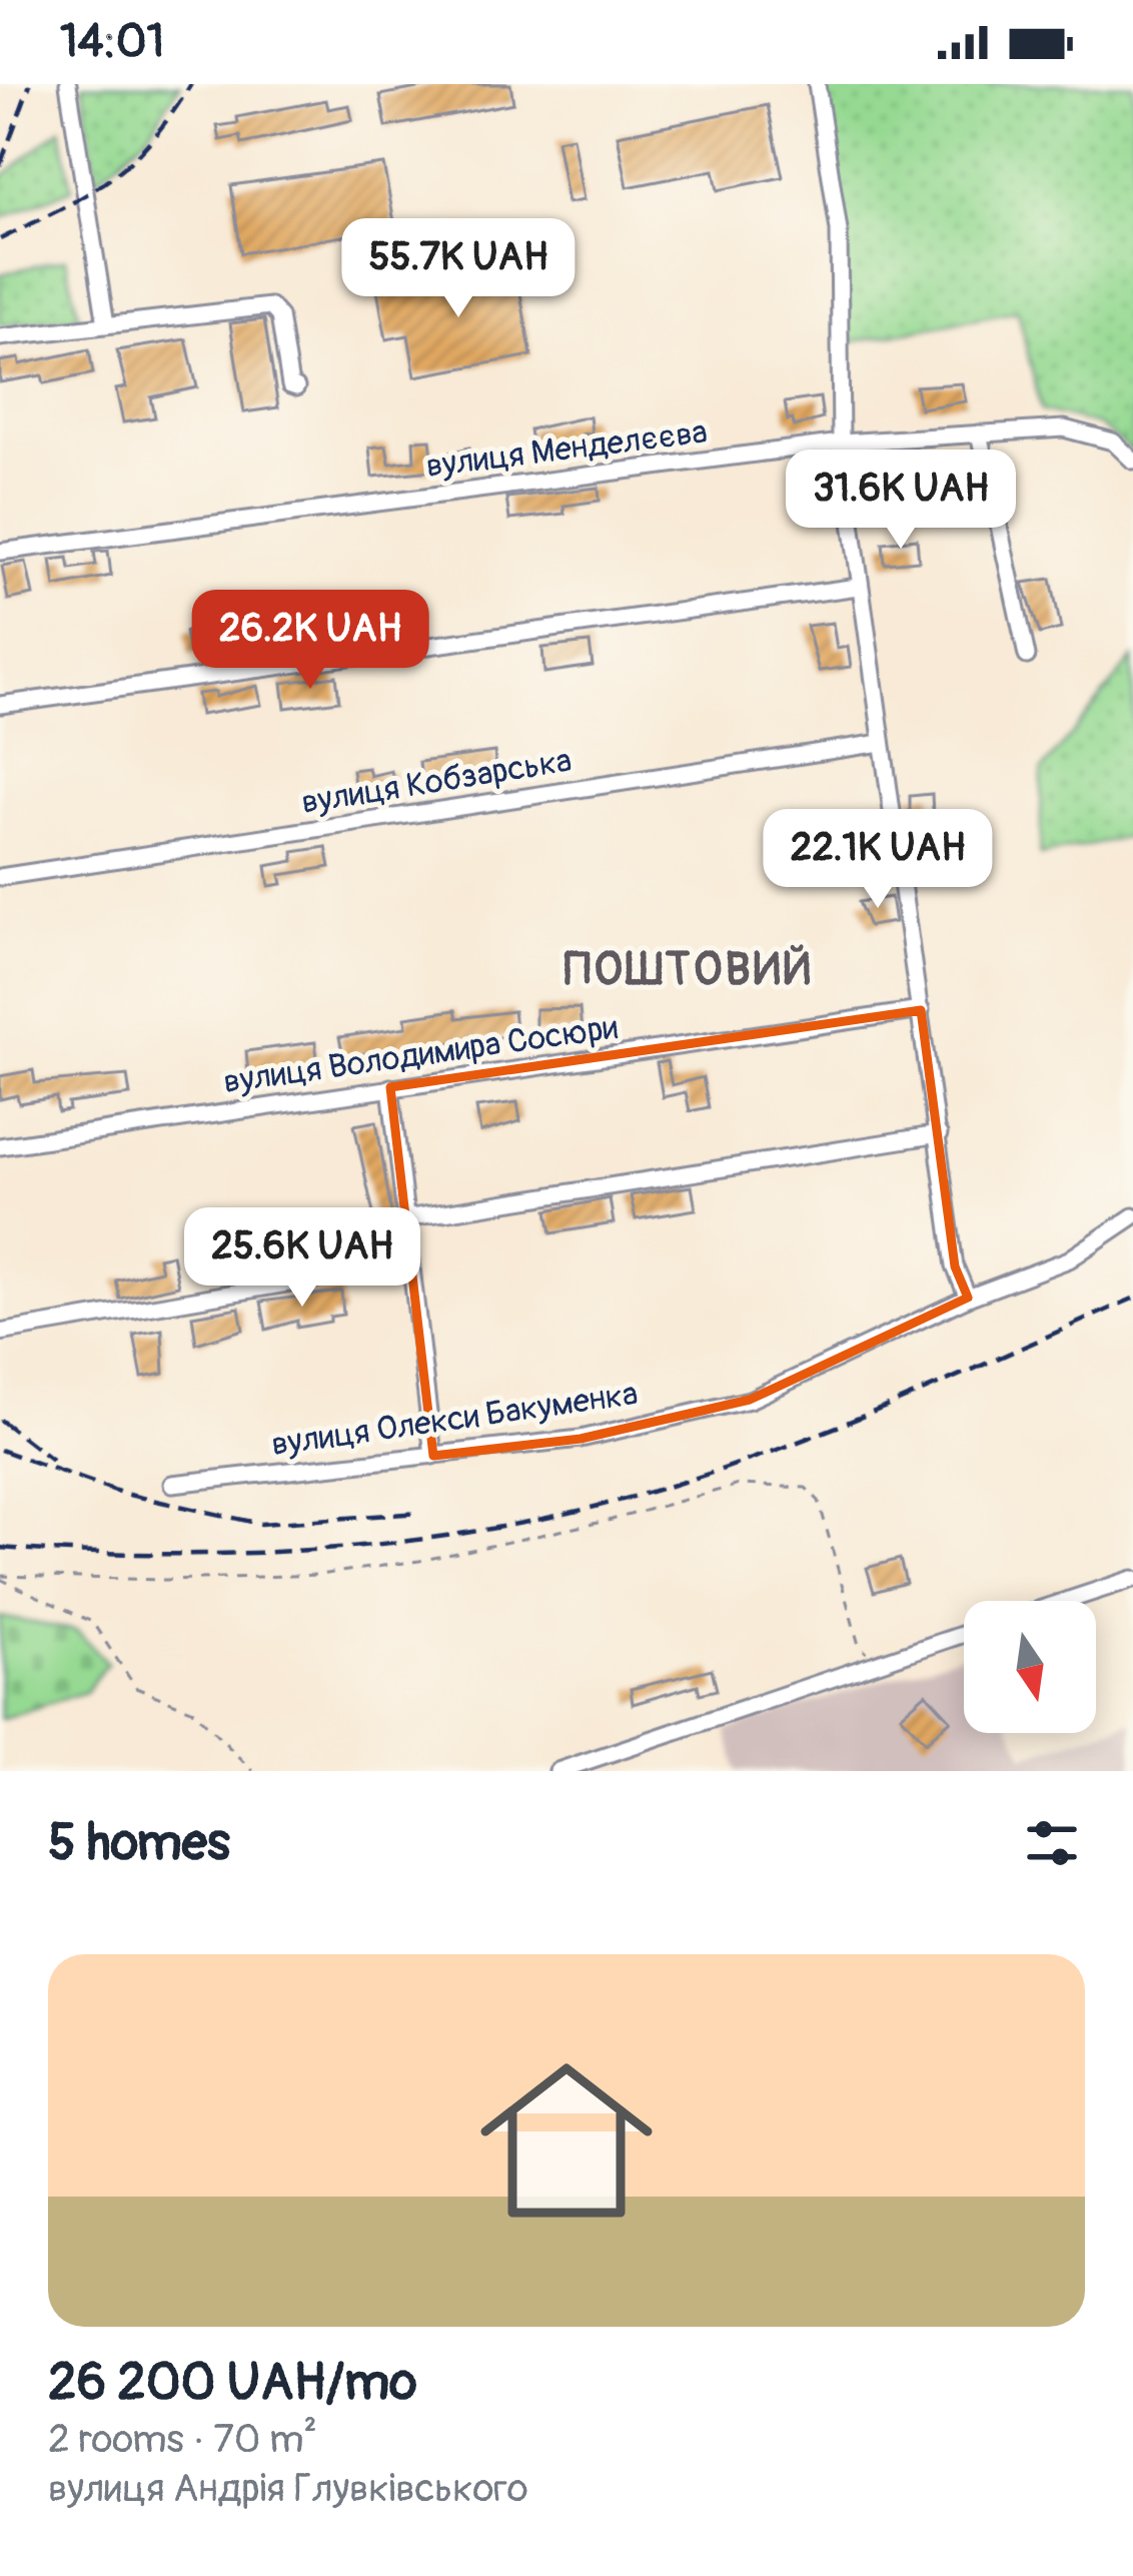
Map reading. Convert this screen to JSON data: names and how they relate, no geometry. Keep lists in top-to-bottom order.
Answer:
{
  "streets": {
    "street": [
      "вулиця Менделєєва",
      "вулиця Кобзарська",
      "вулиця Володимира Сосюри",
      "вулиця Олекси Бакуменка"
    ]
  },
  "districts": ["ПОШТОВИЙ"],
  "north": "bottom",
  "page": {
    "status": "14:01",
    "price": [
      "55.7K UAH",
      "31.6K UAH",
      "26.2K UAH",
      "22.1K UAH",
      "25.6K UAH"
    ],
    "heading": "5 homes",
    "list": [
      {
        "name": "26 200 UAH/mo",
        "note": "2 rooms · 70 m² · вулиця Андрія Глувківського"
      }
    ]
  }
}
